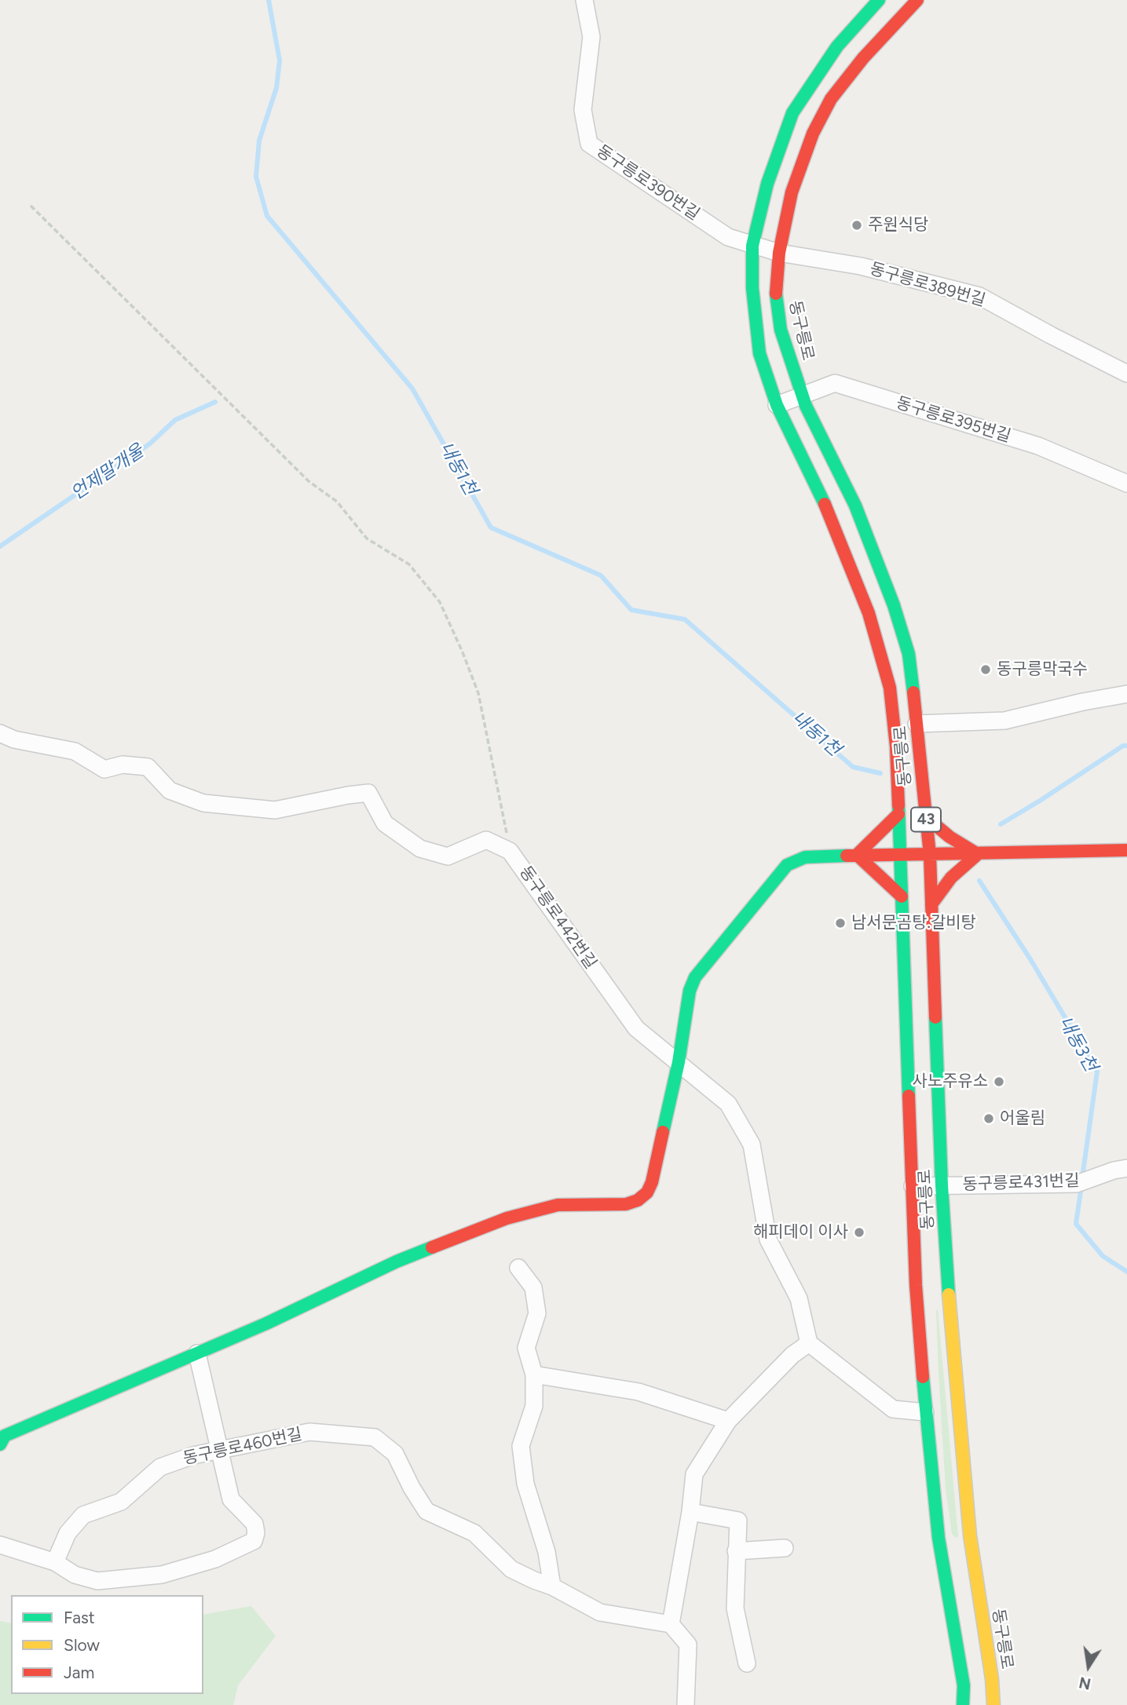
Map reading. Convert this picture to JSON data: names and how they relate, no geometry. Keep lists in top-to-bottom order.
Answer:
{
  "streets": {
    "main road": ["동구릉로", "43"],
    "street": [
      "동구릉로390번길",
      "동구릉로389번길",
      "동구릉로395번길",
      "동구릉로442번길",
      "동구릉로431번길",
      "동구릉로460번길"
    ]
  },
  "crossings": [
    ["동구릉로390번길", "동구릉로389번길"],
    ["동구릉로390번길", "동구릉로"],
    ["동구릉로389번길", "동구릉로"],
    ["동구릉로", "동구릉로395번길"],
    ["동구릉로", "동구릉로431번길"]
  ],
  "water": ["내동1천", "언제말개울", "내동3천"],
  "places": [
    "주원식당",
    "동구릉막국수",
    "남서문곰탕.갈비탕",
    "사노주유소",
    "어울림",
    "해피데이 이사"
  ],
  "legend": ["Fast", "Slow", "Jam"],
  "north": "bottom"
}
